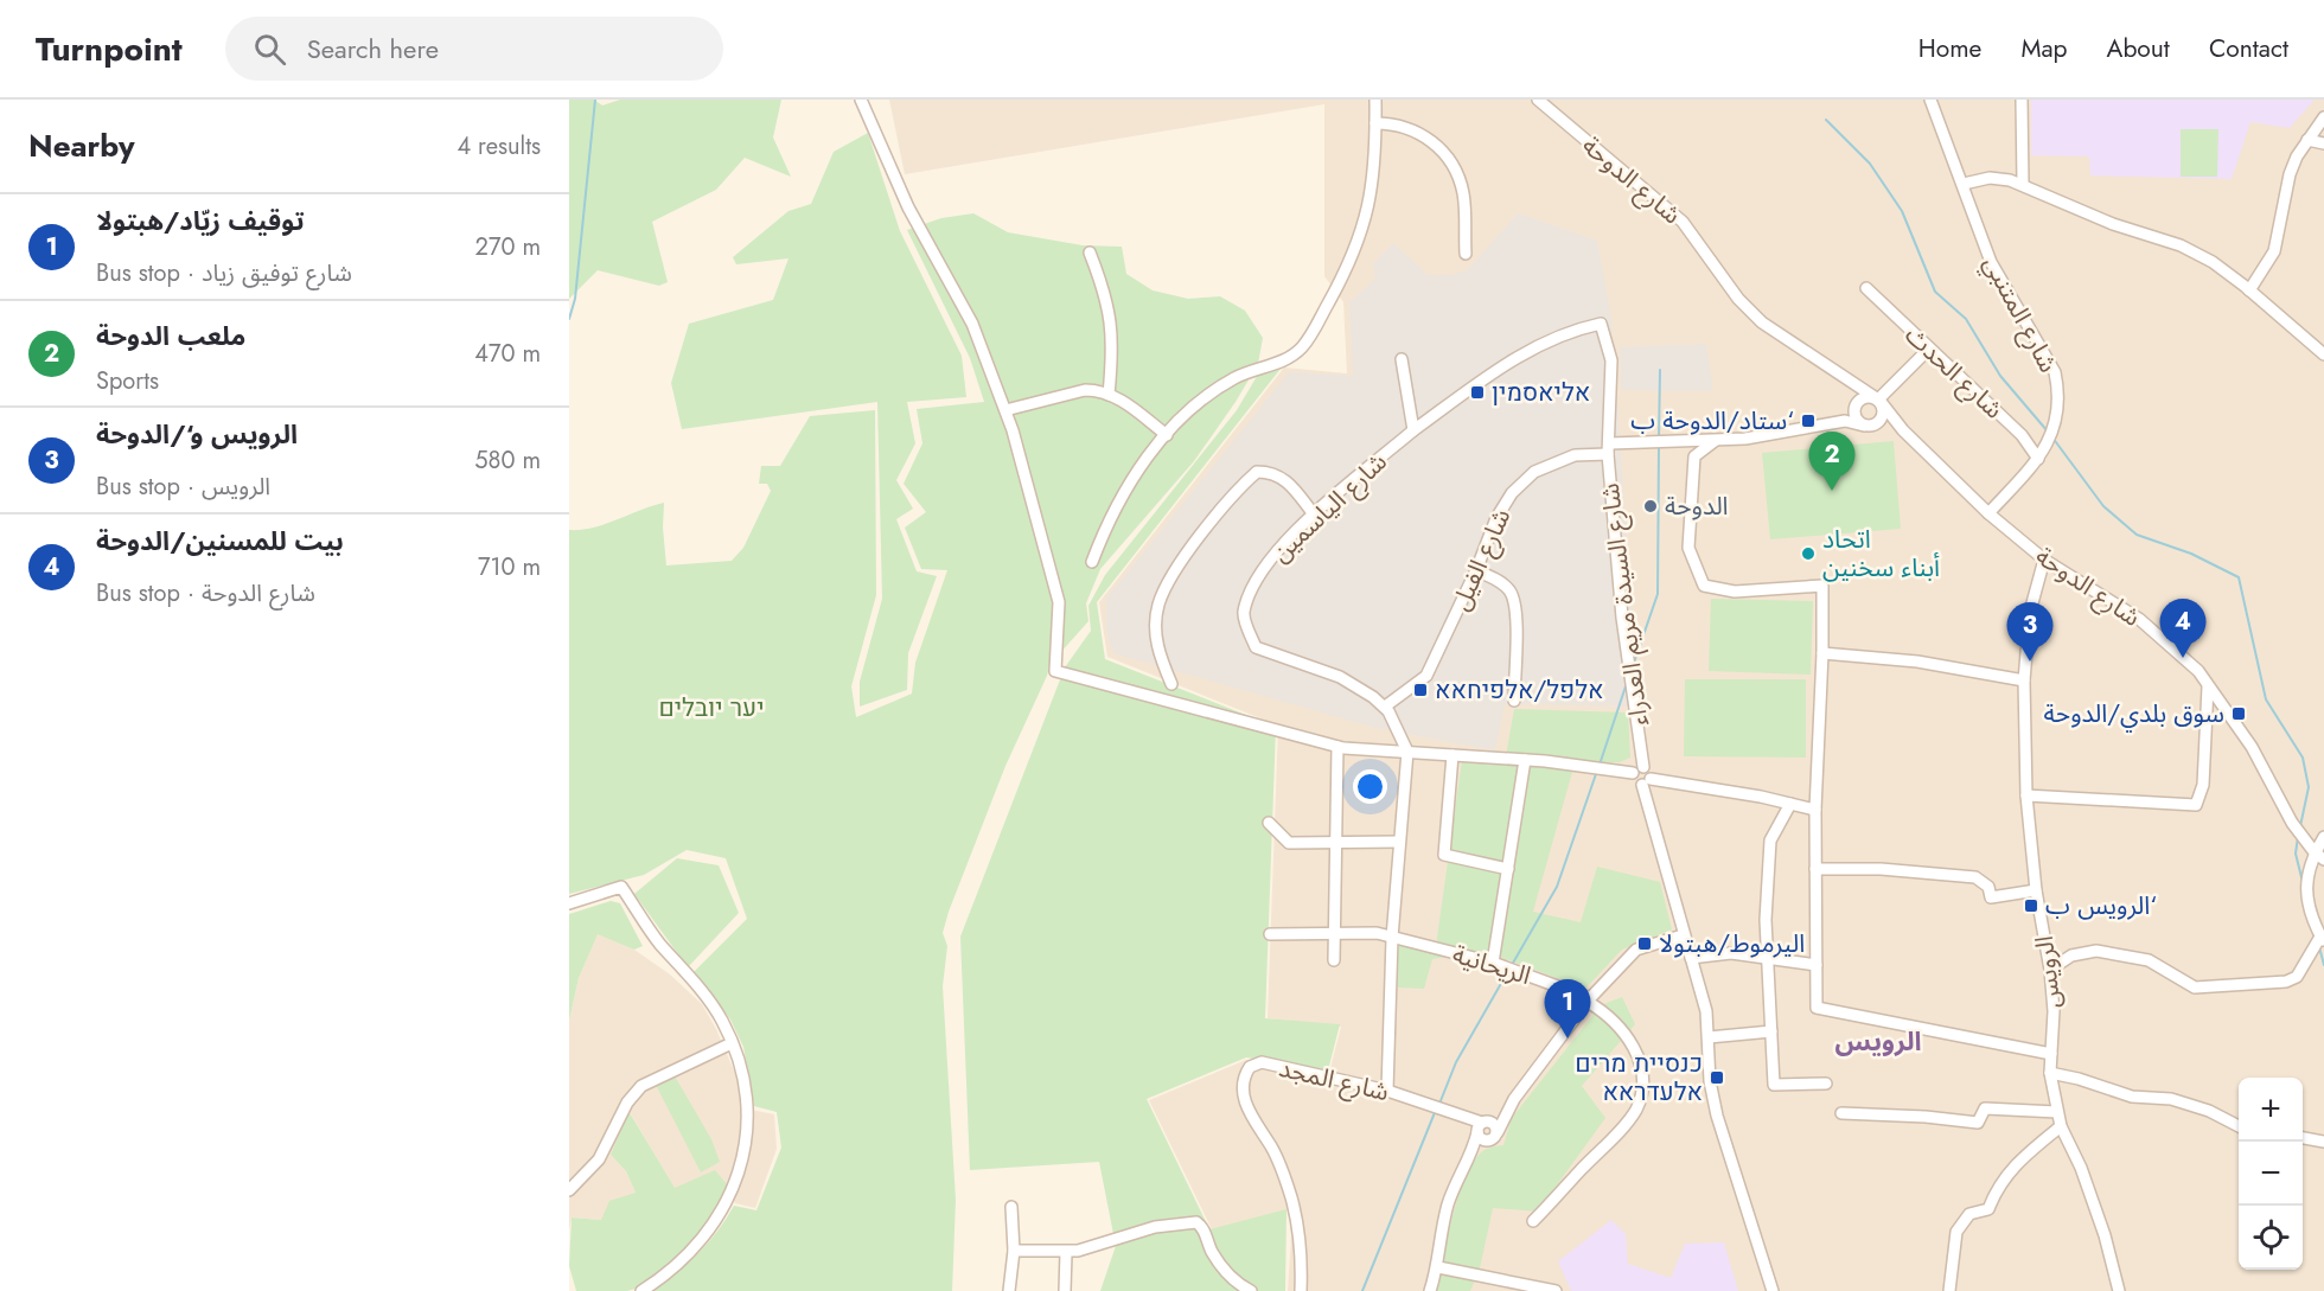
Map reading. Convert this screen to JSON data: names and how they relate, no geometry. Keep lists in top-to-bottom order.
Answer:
{
  "streets": {
    "street": [
      "شارع الدوحة",
      "شارع المتنبي",
      "شارع الحدث",
      "شارع الياسمين",
      "شارع الفيل",
      "شارع السيدة مريم العدراء",
      "الريحانية",
      "الرويس",
      "شارع المجد"
    ]
  },
  "crossings": [
    ["شارع الدوحة", "شارع المتنبي"],
    ["شارع الدوحة", "الرويس"],
    ["شارع المتنبي", "شارع الحدث"],
    ["شارع الياسمين", "شارع الفيل"],
    ["شارع الياسمين", "شارع السيدة مريم العدراء"],
    ["شارع الفيل", "شارع السيدة مريم العدراء"]
  ],
  "districts": ["الرويس"],
  "parks": ["יער יובלים"],
  "places": {
    "transit": [
      "אליאסמין",
      "ستاد/الدوحة ب‘",
      "אלפל/אלפיחאא",
      "سوق بلدي/الدوحة",
      "الرويس ب‘",
      "اليرموط/هبتولا",
      "כנסיית מרים אלעדראא"
    ],
    "other": ["الدوحة", "اتحاد أبناء سخنين"]
  },
  "page": {
    "header": "Turnpoint",
    "search": "Search here",
    "nav": [
      "Home",
      "Map",
      "About",
      "Contact"
    ],
    "heading": ["Nearby", "4 results"],
    "list": [
      {
        "mark": "1",
        "name": "توقيف زيّاد/هبتولا",
        "note": "Bus stop · شارع توفيق زياد",
        "value": "270 m"
      },
      {
        "mark": "2",
        "name": "ملعب الدوحة",
        "note": "Sports",
        "value": "470 m"
      },
      {
        "mark": "3",
        "name": "الرويس و‘/الدوحة",
        "note": "Bus stop · الرويس",
        "value": "580 m"
      },
      {
        "mark": "4",
        "name": "بيت للمسنين/الدوحة",
        "note": "Bus stop · شارع الدوحة",
        "value": "710 m"
      }
    ],
    "pins": [
      "2",
      "4",
      "3",
      "1"
    ],
    "map_buttons": ["+", "−"]
  }
}
